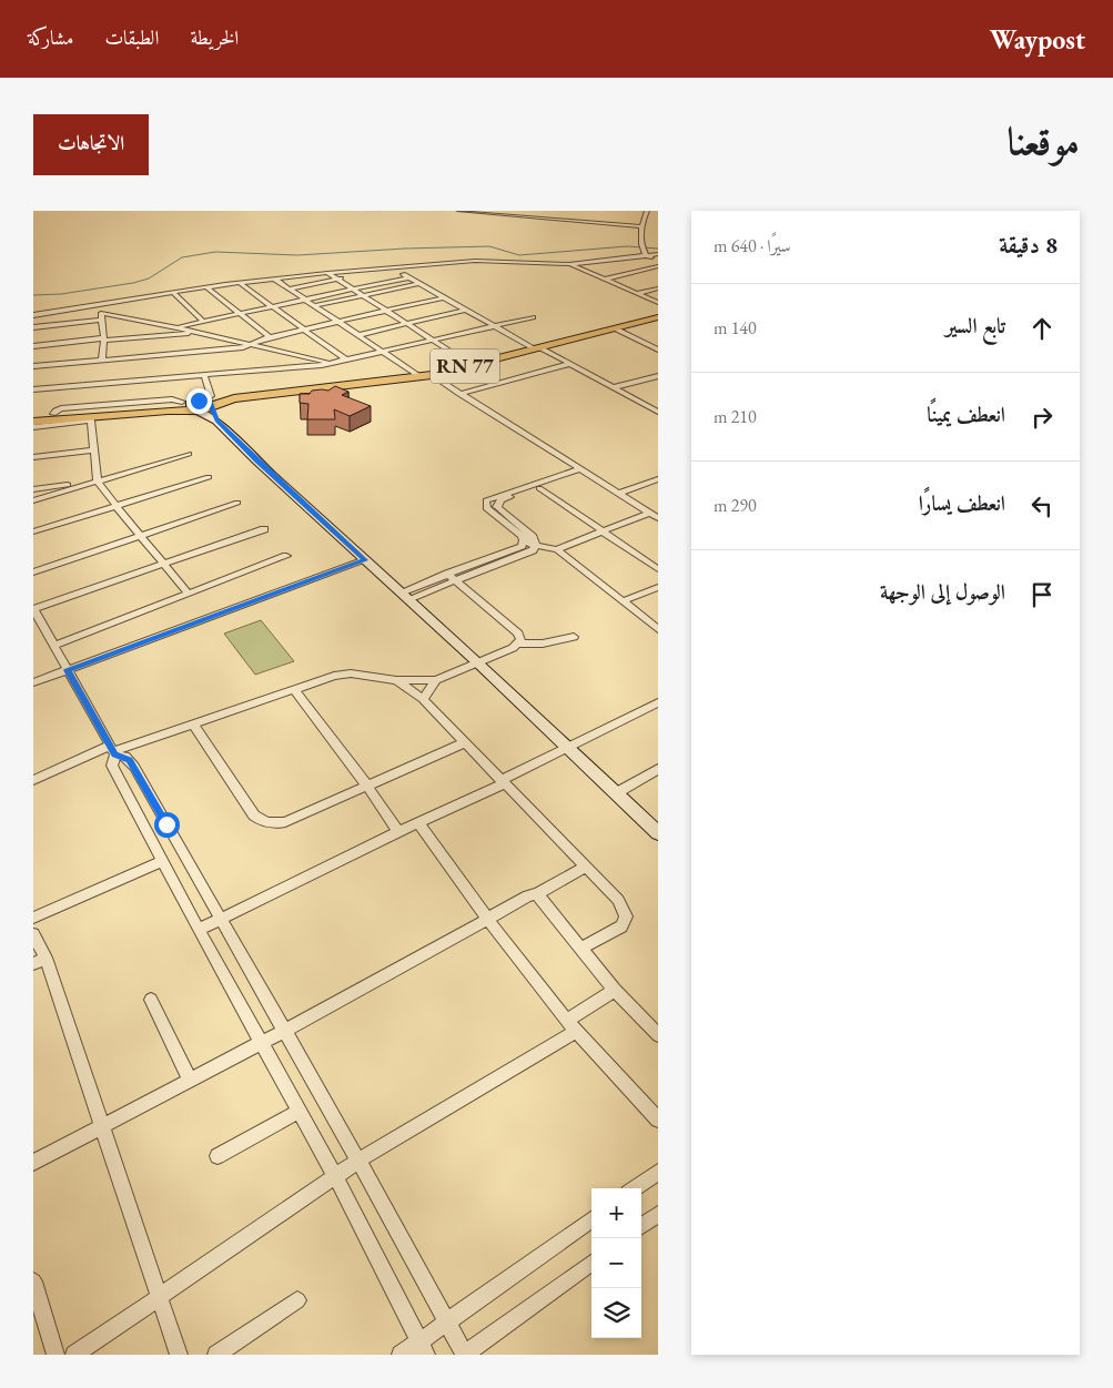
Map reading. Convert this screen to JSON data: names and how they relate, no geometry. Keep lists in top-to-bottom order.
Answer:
{
  "streets": {
    "main road": ["RN 77"]
  },
  "page": {
    "header": "Waypost",
    "nav": ["الخريطة", "الطبقات", "مشاركة"],
    "title": "موقعنا",
    "buttons": "الاتجاهات",
    "heading": ["8 دقيقة", "سيرًا · 640 m"],
    "list": [
      ["تابع السير", "140 m"],
      ["انعطف يمينًا", "210 m"],
      ["انعطف يسارًا", "290 m"],
      "الوصول إلى الوجهة"
    ],
    "map_buttons": ["+", "−"]
  }
}
